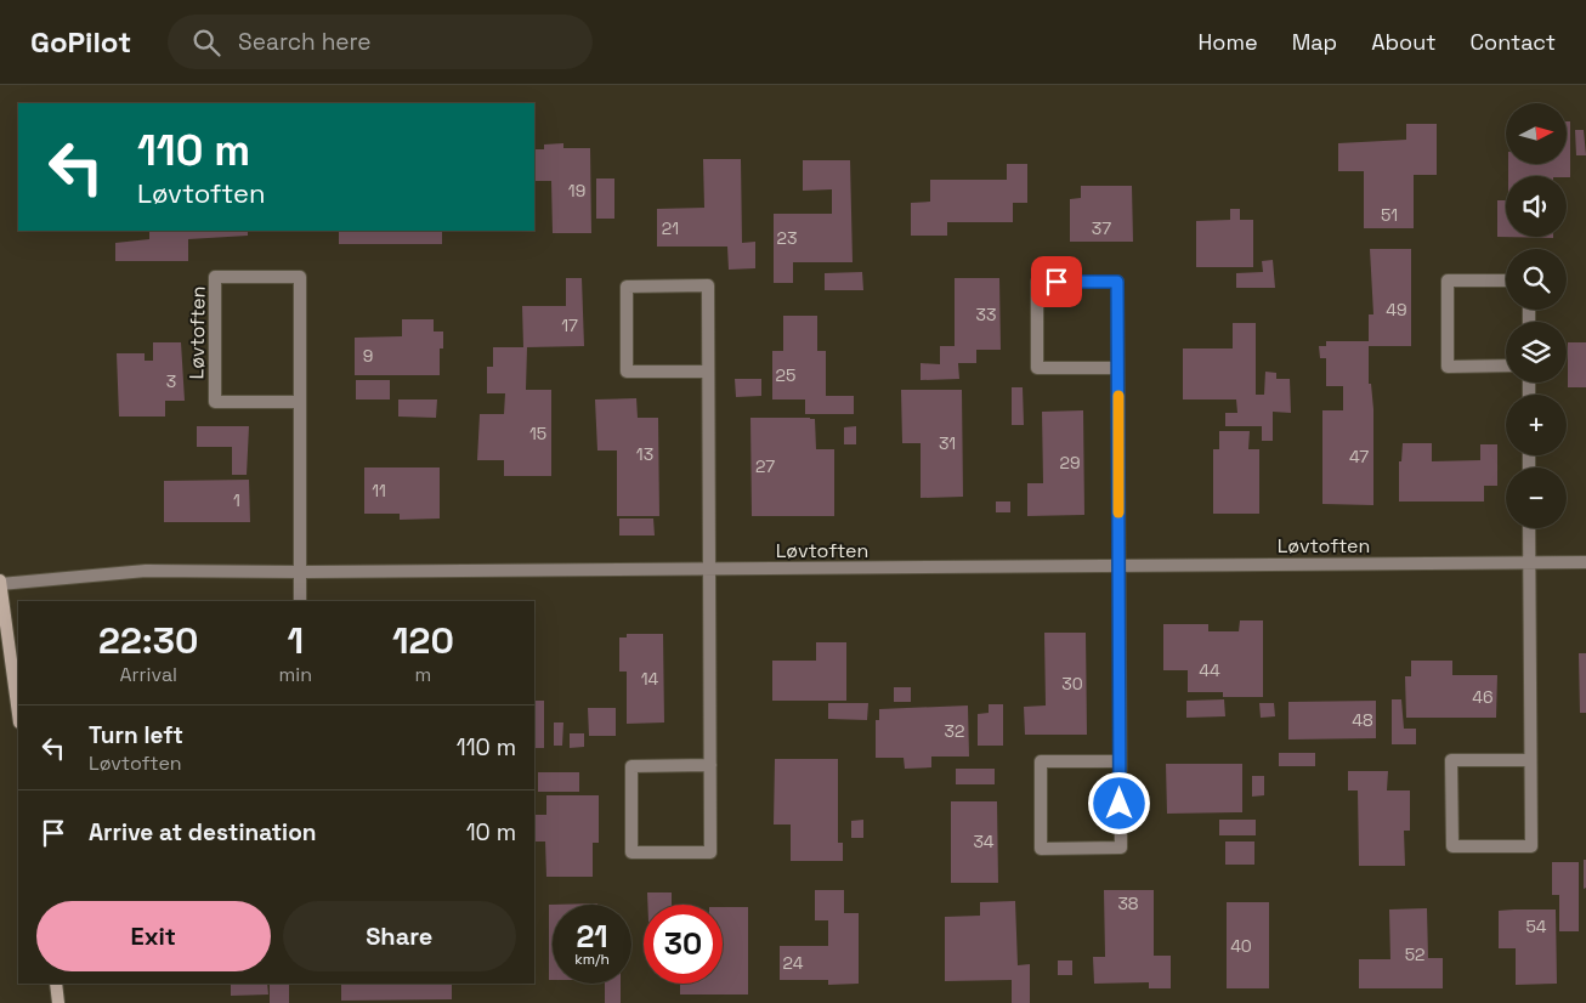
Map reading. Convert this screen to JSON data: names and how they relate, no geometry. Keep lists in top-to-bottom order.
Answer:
{
  "streets": {
    "street": ["Løvtoften"]
  },
  "house_numbers": [
    "19",
    "51",
    "21",
    "37",
    "23",
    "49",
    "33",
    "17",
    "9",
    "25",
    "3",
    "15",
    "31",
    "13",
    "47",
    "29",
    "27",
    "11",
    "1",
    "44",
    "14",
    "30",
    "46",
    "48",
    "32",
    "34",
    "38",
    "54",
    "40",
    "52",
    "24"
  ],
  "north": "right",
  "page": {
    "header": "GoPilot",
    "search": "Search here",
    "nav": [
      "Home",
      "Map",
      "About",
      "Contact"
    ],
    "map_buttons": ["+", "−"],
    "turn": ["110 m", "Løvtoften"],
    "eta": [
      "22:30",
      "Arrival",
      "1",
      "min",
      "120",
      "m"
    ],
    "list": [
      {
        "name": "Turn left",
        "note": "Løvtoften",
        "value": "110 m"
      },
      {
        "name": "Arrive at destination",
        "value": "10 m"
      }
    ],
    "buttons": ["Exit", "Share"],
    "speed": "21 km/h",
    "limit": "30"
  }
}
